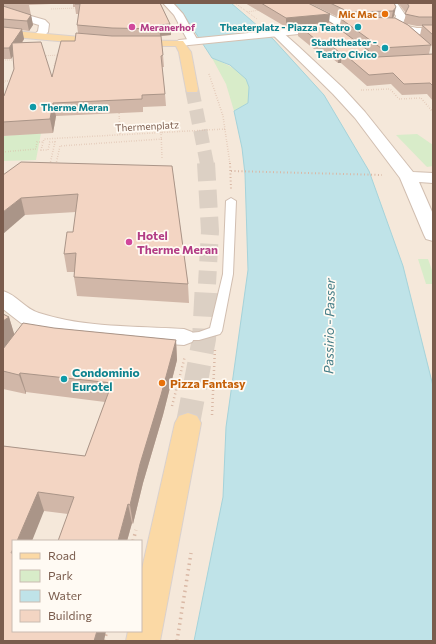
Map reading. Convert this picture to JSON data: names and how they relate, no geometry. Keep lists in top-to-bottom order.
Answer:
{
  "streets": {
    "path": ["Thermenplatz"]
  },
  "water": ["Passirio - Passer"],
  "places": [
    "Mic Mac",
    "Meranerhof",
    "Theaterplatz - Piazza Teatro",
    "Stadttheater - Teatro Civico",
    "Therme Meran",
    "Hotel Therme Meran",
    "Condominio Eurotel",
    "Pizza Fantasy"
  ],
  "legend": [
    "Road",
    "Park",
    "Water",
    "Building"
  ]
}
